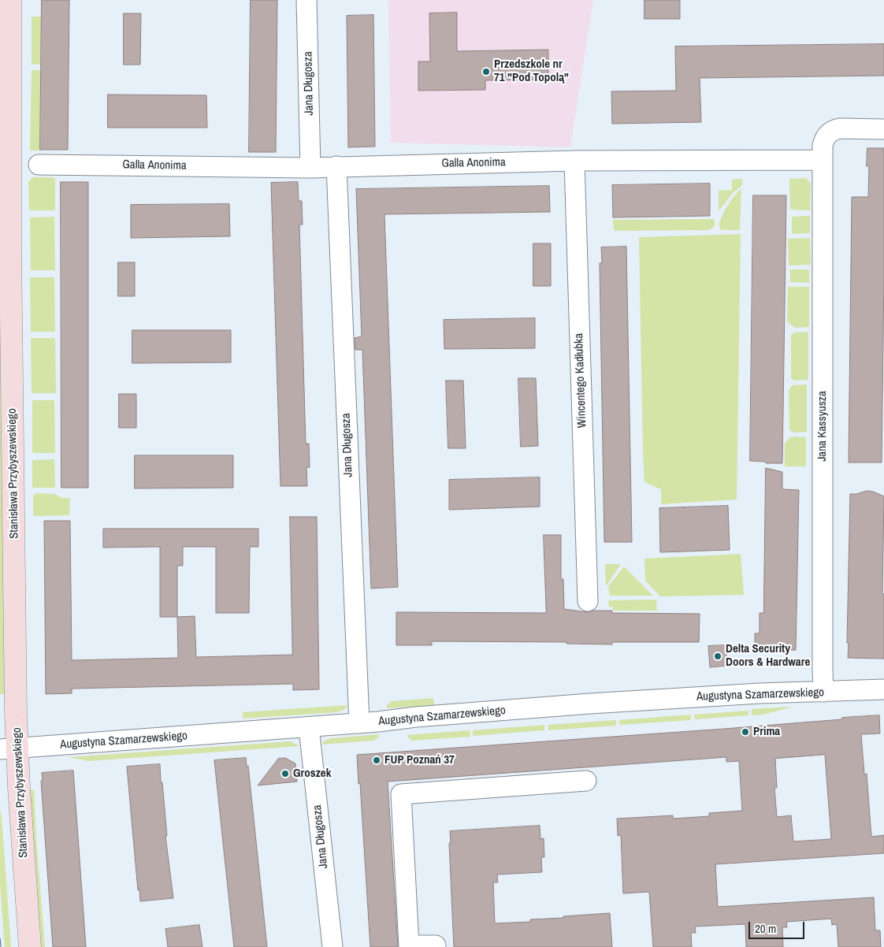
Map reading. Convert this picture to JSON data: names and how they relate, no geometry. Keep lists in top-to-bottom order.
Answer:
{
  "streets": {
    "main road": ["Stanisława Przybyszewskiego"],
    "street": [
      "Jana Długosza",
      "Galla Anonima",
      "Wincentego Kadłubka",
      "Jana Kassyusza",
      "Augustyna Szamarzewskiego"
    ]
  },
  "crossings": [
    ["Jana Długosza", "Galla Anonima"],
    ["Jana Długosza", "Augustyna Szamarzewskiego"],
    ["Galla Anonima", "Wincentego Kadłubka"],
    ["Galla Anonima", "Jana Kassyusza"],
    ["Jana Kassyusza", "Augustyna Szamarzewskiego"],
    ["Stanisława Przybyszewskiego", "Augustyna Szamarzewskiego"]
  ],
  "places": [
    "Przedszkole nr 71 \"Pod Topolą\"",
    "Delta Security Doors & Hardware",
    "Prima",
    "FUP Poznań 37",
    "Groszek"
  ],
  "scale_bar": "20 m"
}
